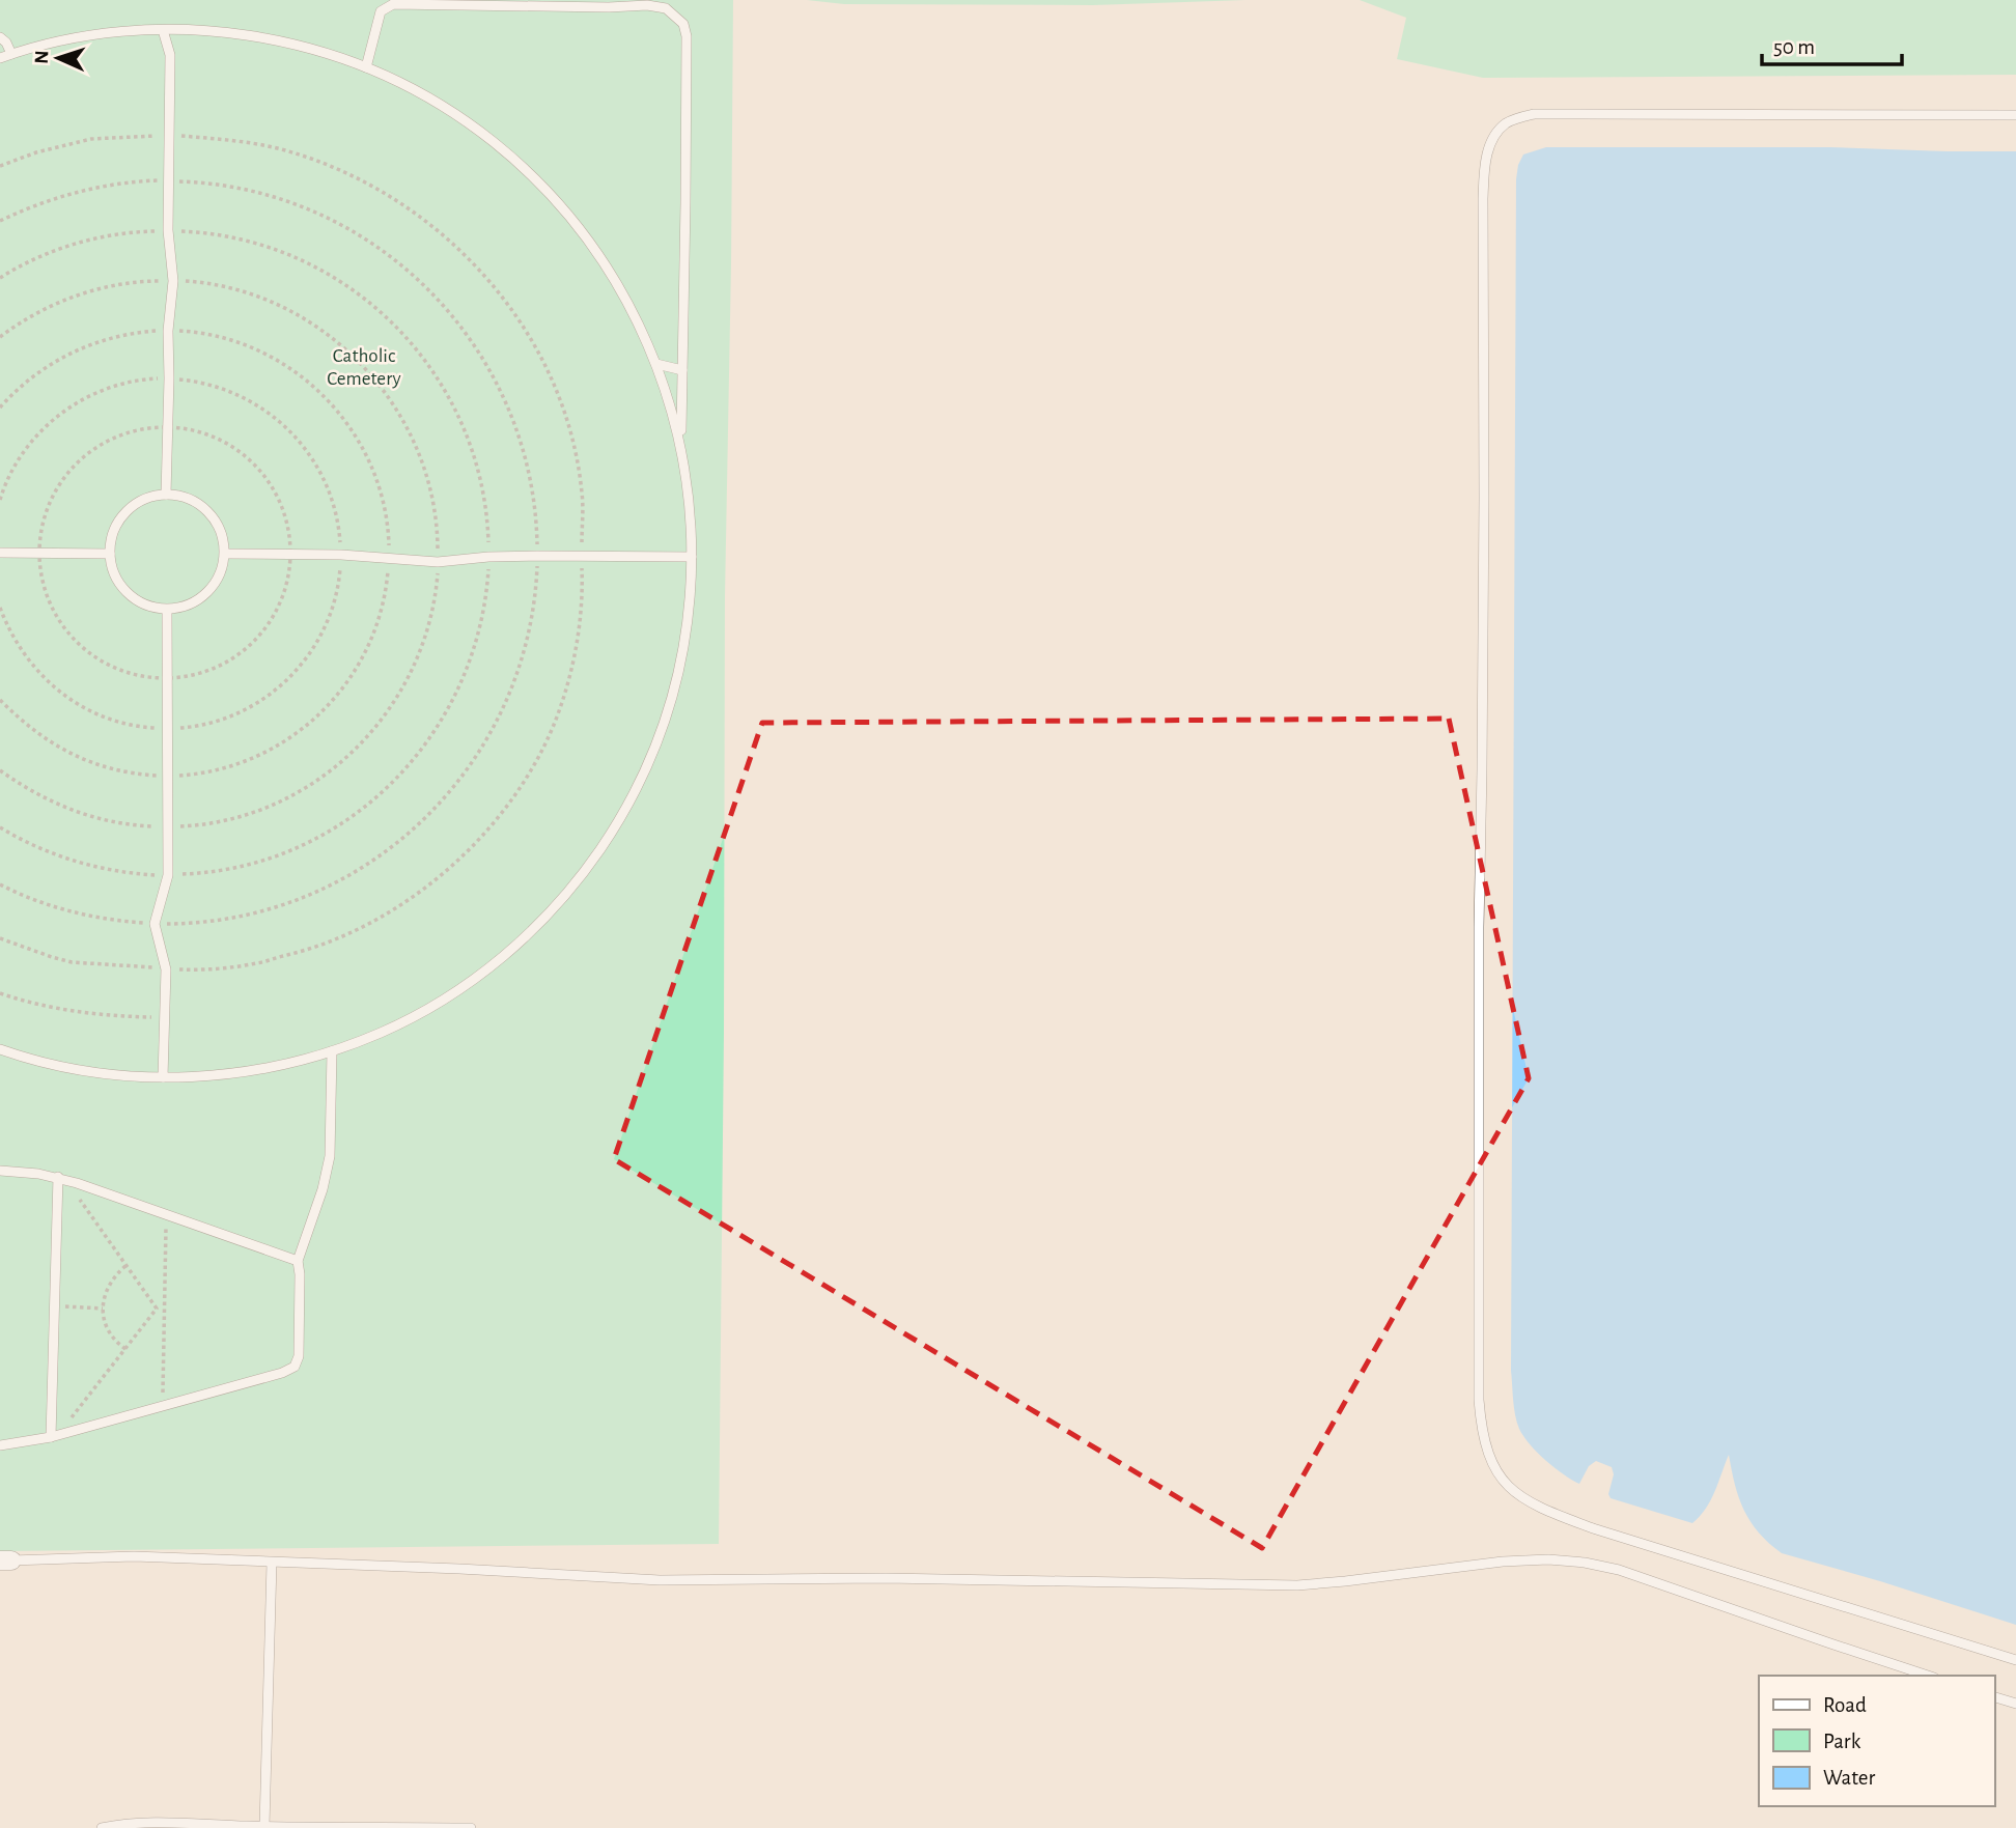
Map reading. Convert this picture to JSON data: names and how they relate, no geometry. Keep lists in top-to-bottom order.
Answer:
{
  "parks": ["Catholic Cemetery"],
  "legend": ["Road", "Park", "Water"],
  "scale_bar": "50 m",
  "north": "left"
}
